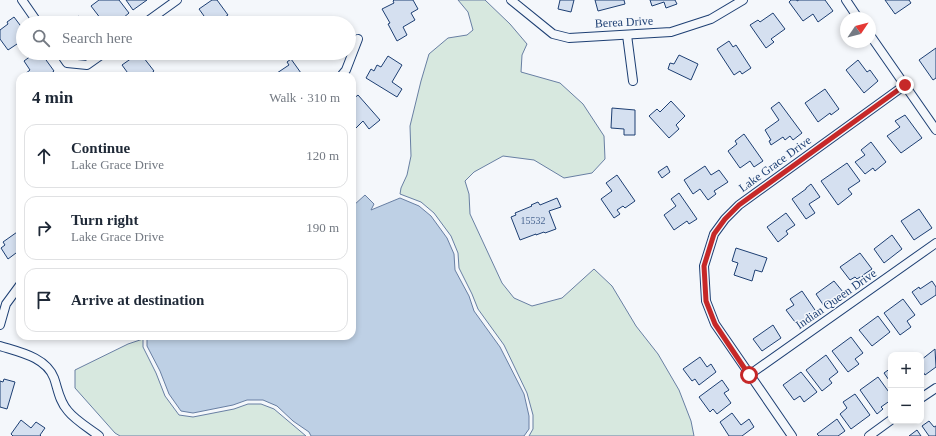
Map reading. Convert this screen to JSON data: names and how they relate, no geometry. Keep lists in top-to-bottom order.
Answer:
{
  "streets": {
    "street": ["Berea Drive", "Lake Grace Drive", "Indian Queen Drive"]
  },
  "crossings": [
    ["Lake Grace Drive", "Indian Queen Drive"]
  ],
  "house_numbers": ["15532"],
  "north": "top right",
  "page": {
    "search": "Search here",
    "heading": ["4 min", "Walk · 310 m"],
    "list": [
      ["Continue", "Lake Grace Drive", "120 m"],
      ["Turn right", "Lake Grace Drive", "190 m"],
      "Arrive at destination"
    ],
    "map_buttons": ["+", "−"]
  }
}
